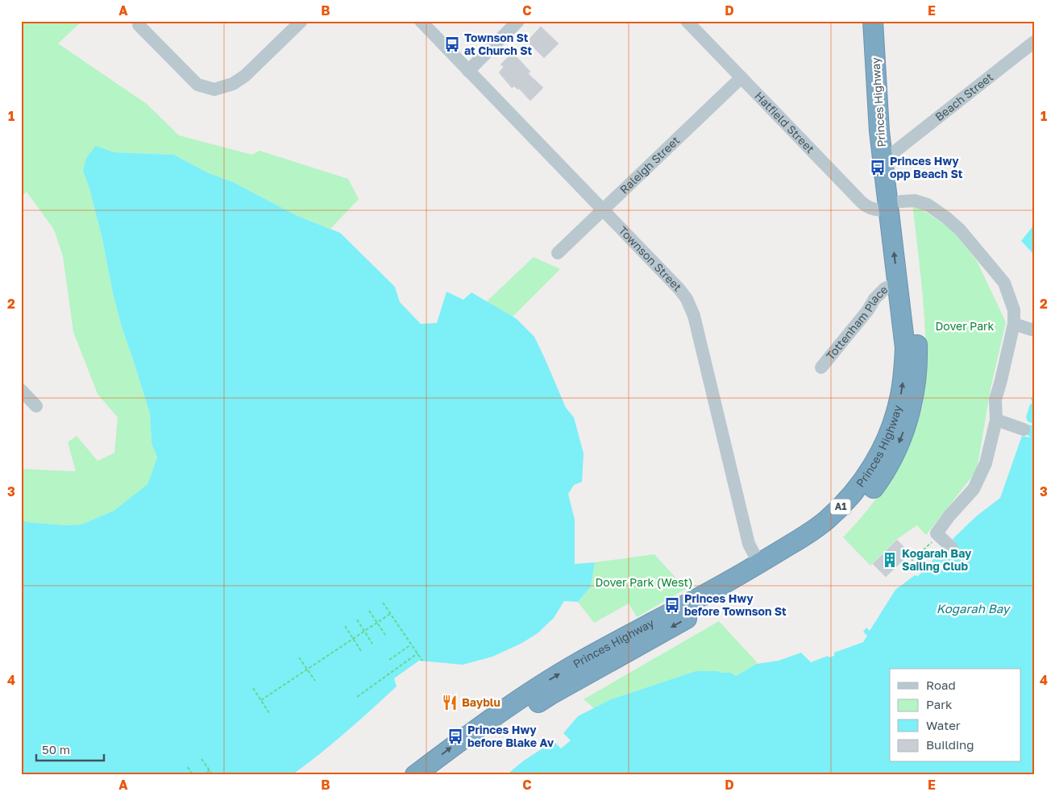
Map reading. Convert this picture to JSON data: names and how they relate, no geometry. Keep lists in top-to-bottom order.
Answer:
{
  "streets": {
    "highway": ["Princes Highway", "A1"],
    "street": [
      "Beach Street",
      "Hatfield Street",
      "Raleigh Street",
      "Townson Street",
      "Tottenham Place"
    ]
  },
  "crossings": [
    ["Beach Street", "Princes Highway"],
    ["Princes Highway", "Hatfield Street"],
    ["Princes Highway", "Townson Street"],
    ["Princes Highway", "Tottenham Place"],
    ["Hatfield Street", "Raleigh Street"],
    ["Raleigh Street", "Townson Street"]
  ],
  "water": ["Kogarah Bay"],
  "parks": ["Dover Park", "Dover Park (West)"],
  "places": {
    "bus stop": [
      "Townson St at Church St",
      "Princes Hwy opp Beach St",
      "Princes Hwy before Townson St",
      "Princes Hwy before Blake Av"
    ],
    "building": ["Kogarah Bay Sailing Club"],
    "restaurant": ["Bayblu"]
  },
  "legend": [
    "Road",
    "Park",
    "Water",
    "Building"
  ],
  "scale_bar": "50 m",
  "grid": {
    "columns": [
      "A",
      "B",
      "C",
      "D",
      "E"
    ],
    "rows": [
      "1",
      "2",
      "3",
      "4"
    ]
  }
}
